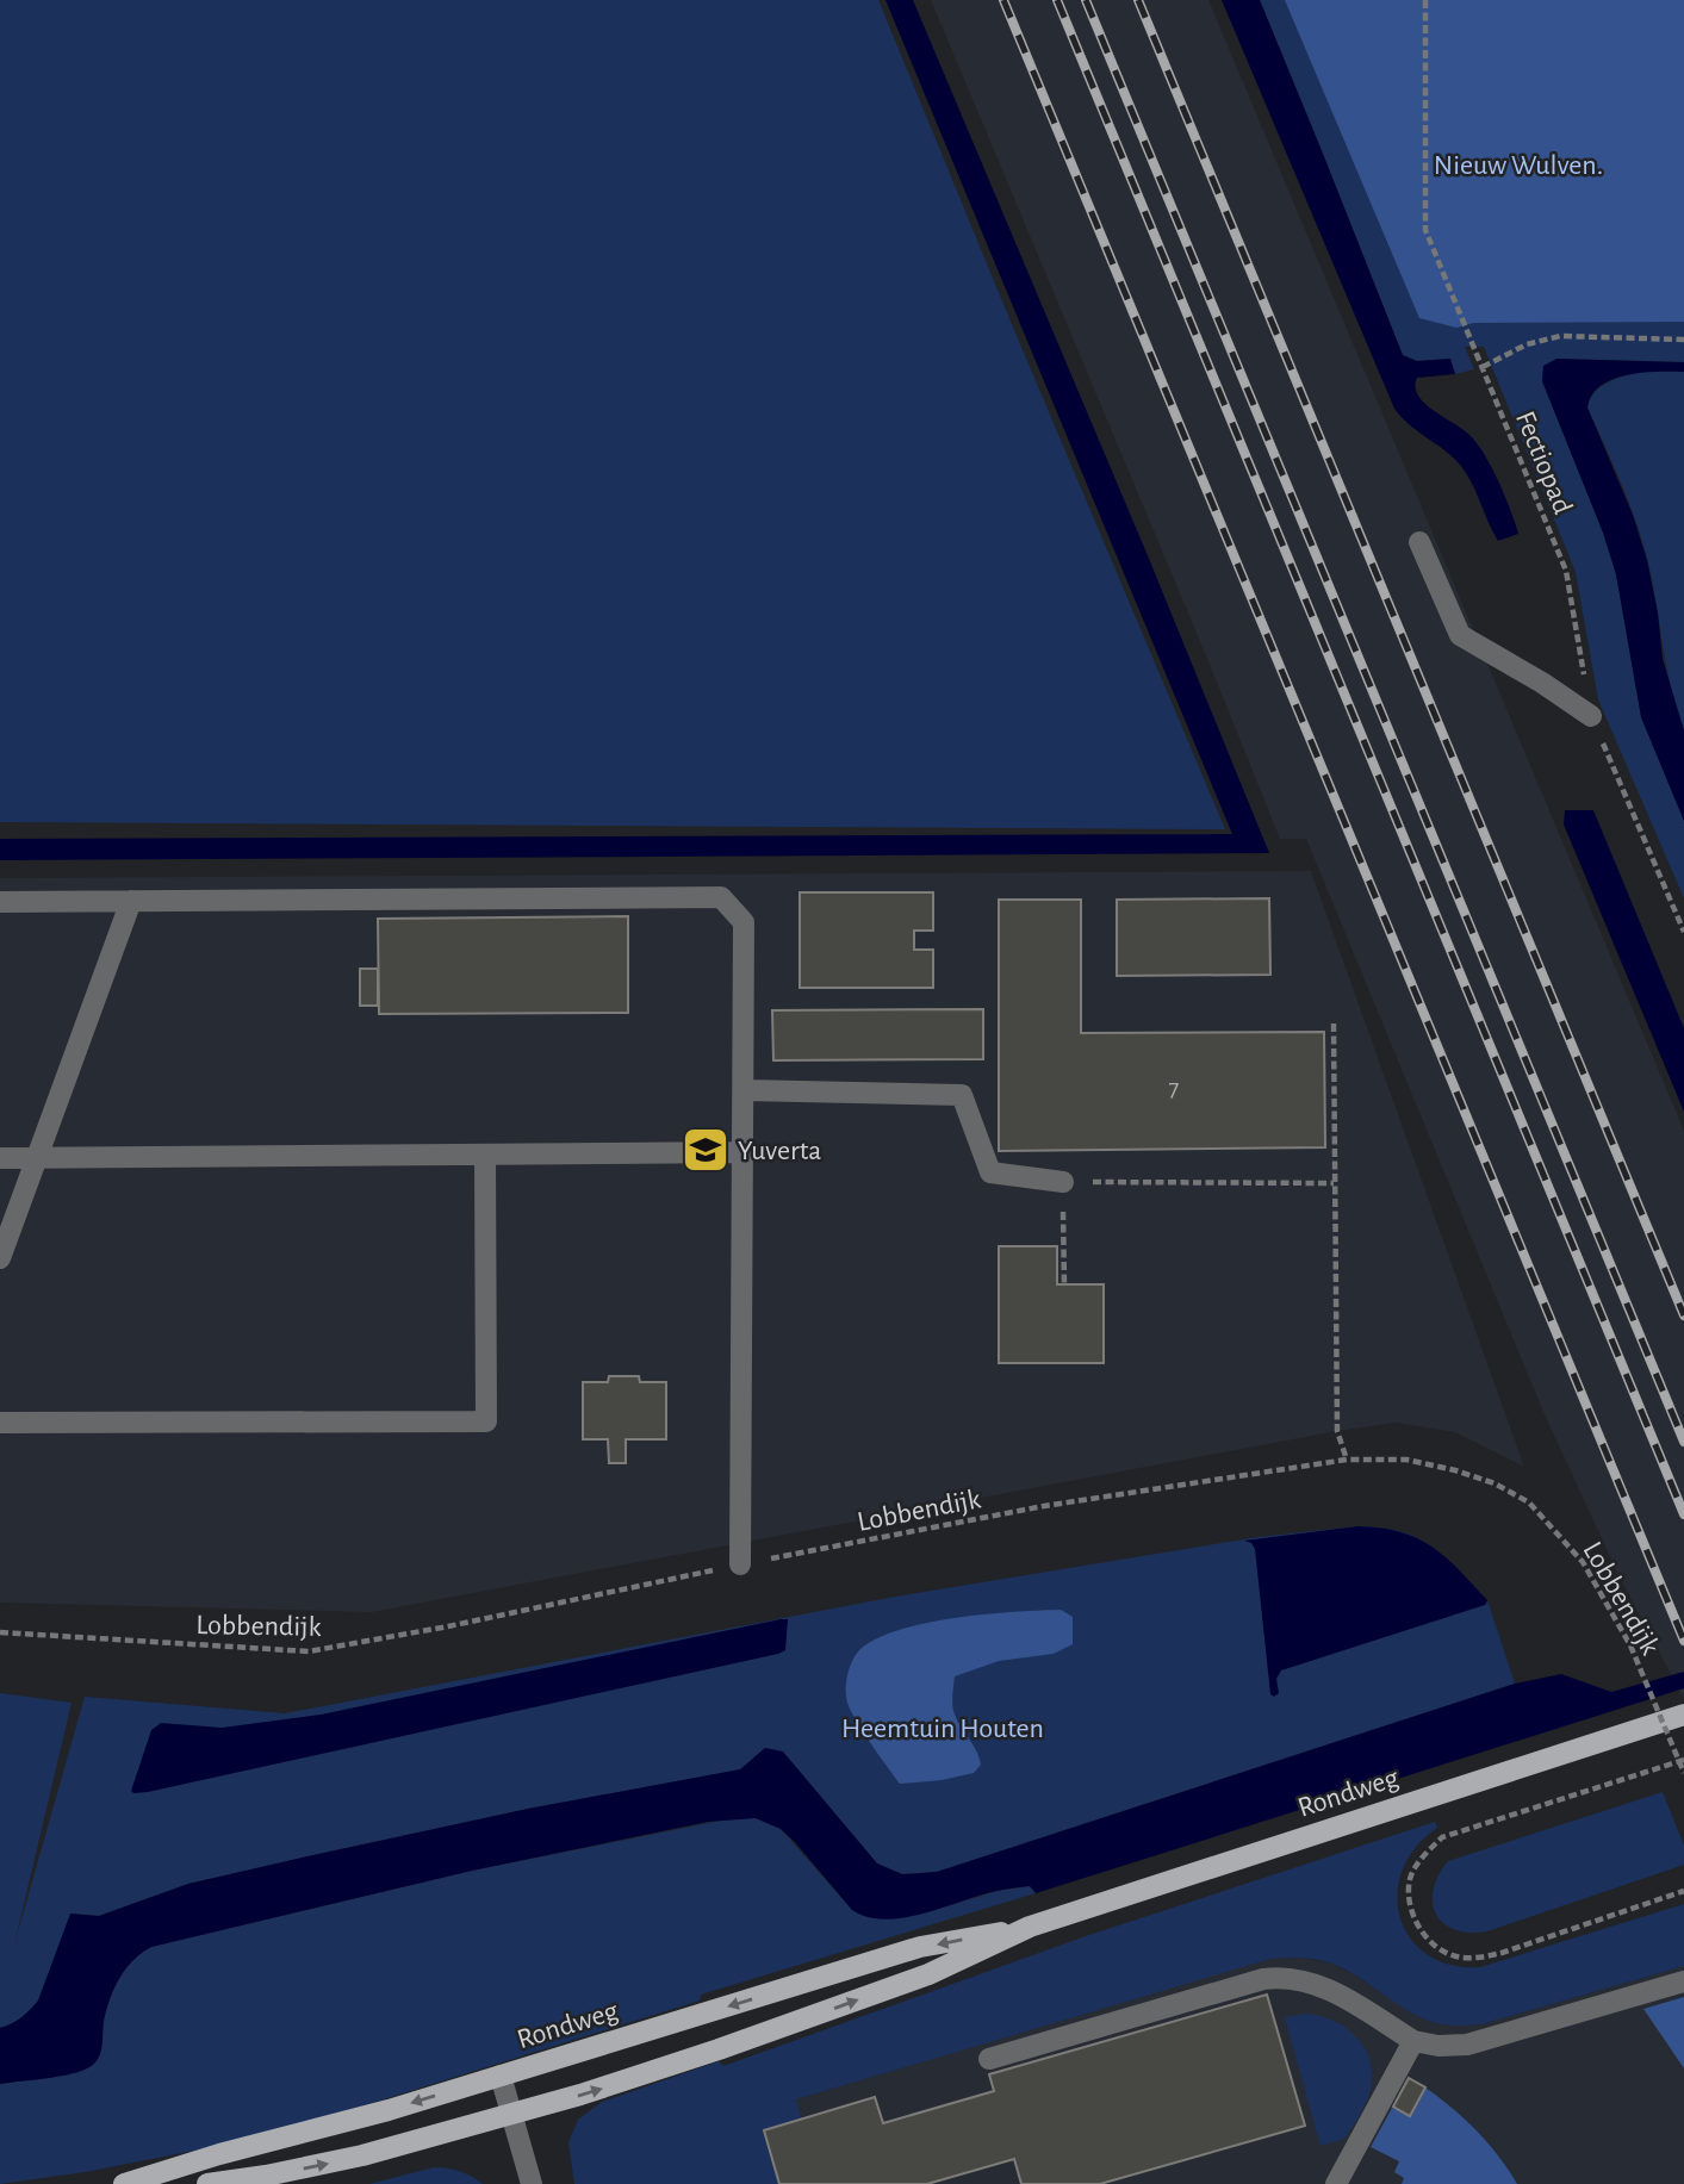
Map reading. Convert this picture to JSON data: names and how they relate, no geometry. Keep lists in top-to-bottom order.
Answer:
{
  "streets": {
    "main road": ["Rondweg"],
    "path": ["Fectiopad", "Lobbendijk"]
  },
  "parks": ["Nieuw Wulven.", "Heemtuin Houten"],
  "places": {
    "school or university": ["Yuverta"]
  },
  "house_numbers": ["7"]
}
